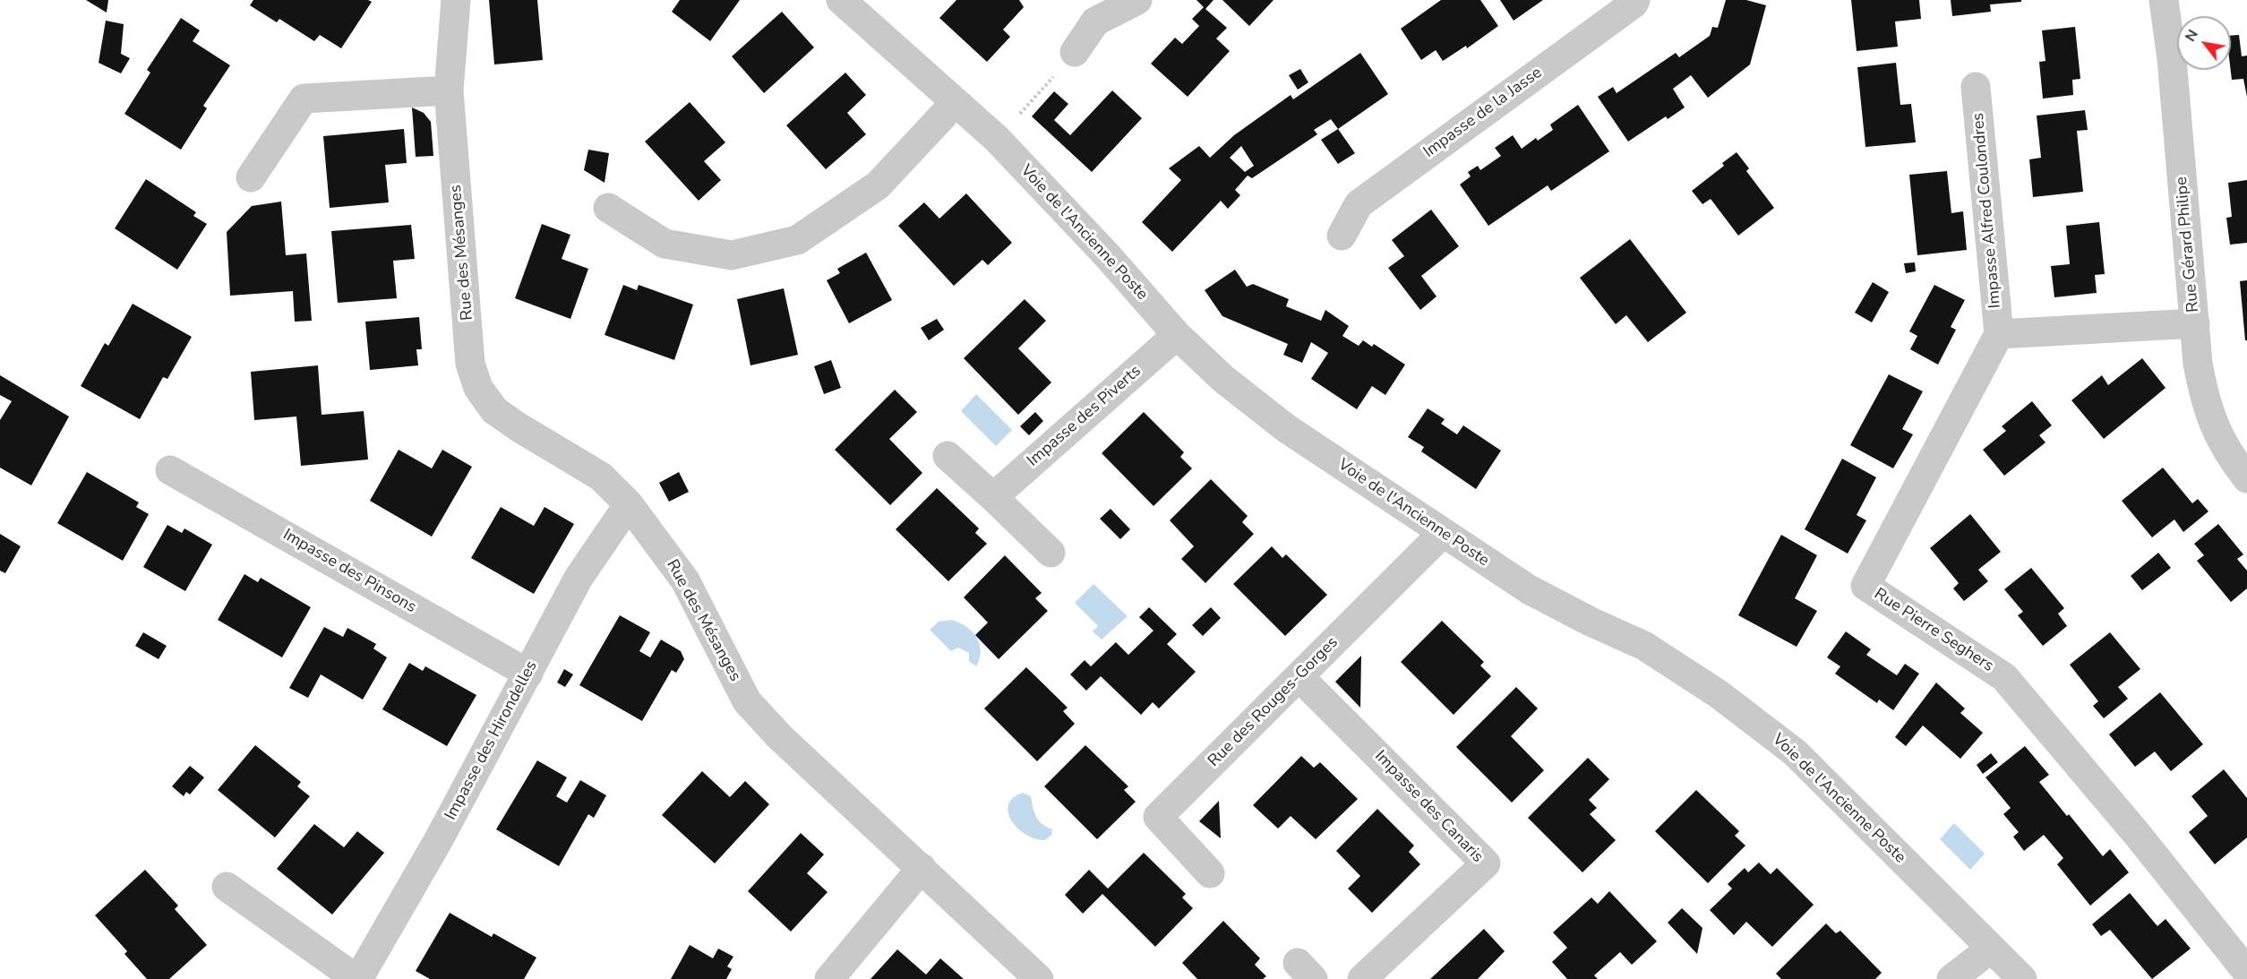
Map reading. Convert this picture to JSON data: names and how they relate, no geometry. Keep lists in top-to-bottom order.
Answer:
{
  "streets": {
    "street": [
      "Impasse de la Jasse",
      "Impasse Alfred Coulondres",
      "Voie de l'Ancienne Poste",
      "Rue Gérard Philipe",
      "Rue des Mésanges",
      "Impasse des Piverts",
      "Impasse des Pinsons",
      "Rue Pierre Seghers",
      "Rue des Rouges-Gorges",
      "Impasse des Hirondelles",
      "Impasse des Canaris"
    ]
  },
  "crossings": [
    ["Impasse Alfred Coulondres", "Rue Pierre Seghers"],
    ["Voie de l'Ancienne Poste", "Impasse des Piverts"],
    ["Voie de l'Ancienne Poste", "Rue des Rouges-Gorges"],
    ["Rue des Mésanges", "Impasse des Hirondelles"],
    ["Impasse des Pinsons", "Impasse des Hirondelles"],
    ["Rue des Rouges-Gorges", "Impasse des Canaris"]
  ],
  "north": "top left"
}
